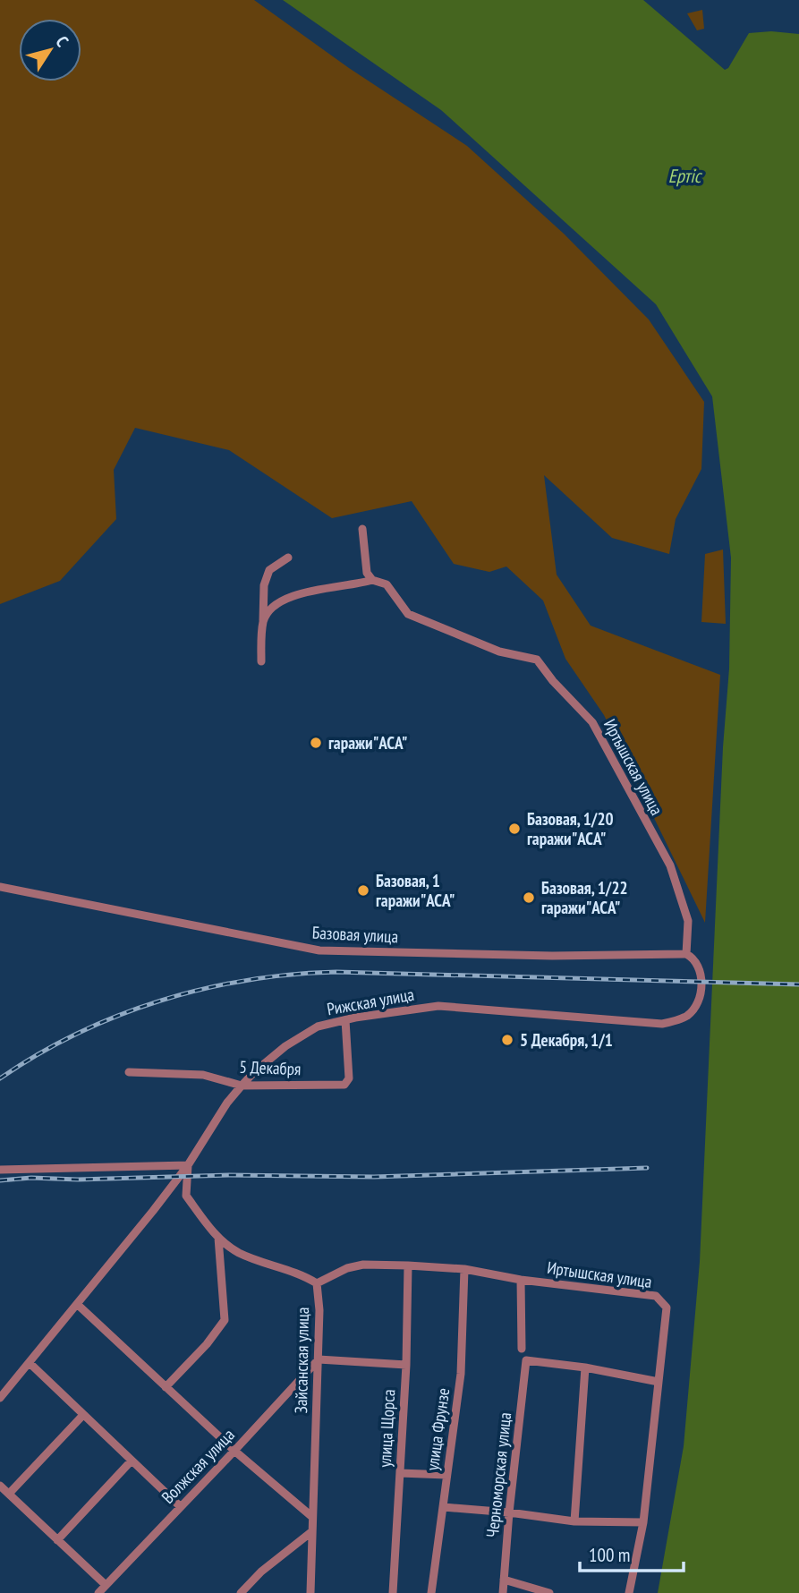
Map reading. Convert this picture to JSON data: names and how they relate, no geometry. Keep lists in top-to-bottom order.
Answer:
{
  "streets": {
    "street": [
      "Иртышская улица",
      "Базовая улица",
      "Рижская улица",
      "5 Декабря",
      "Зайсанская улица",
      "улица Щорса",
      "улица Фрунзе",
      "Волжская улица",
      "Черноморская улица"
    ]
  },
  "crossings": [
    ["Иртышская улица", "Базовая улица"],
    ["Иртышская улица", "Рижская улица"],
    ["Иртышская улица", "Зайсанская улица"],
    ["Иртышская улица", "улица Щорса"],
    ["Иртышская улица", "улица Фрунзе"],
    ["Базовая улица", "Рижская улица"],
    ["Рижская улица", "5 Декабря"],
    ["Рижская улица", "Зайсанская улица"],
    ["Зайсанская улица", "Волжская улица"]
  ],
  "water": ["Ертіс"],
  "places": [
    "гаражи\"ACА\"",
    "Базовая, 1/20 гаражи\"ACА\"",
    "Базовая, 1 гаражи\"ACА\"",
    "Базовая, 1/22 гаражи\"ACА\"",
    "5 Декабря, 1/1"
  ],
  "scale_bar": "100 m",
  "north": "top right"
}
